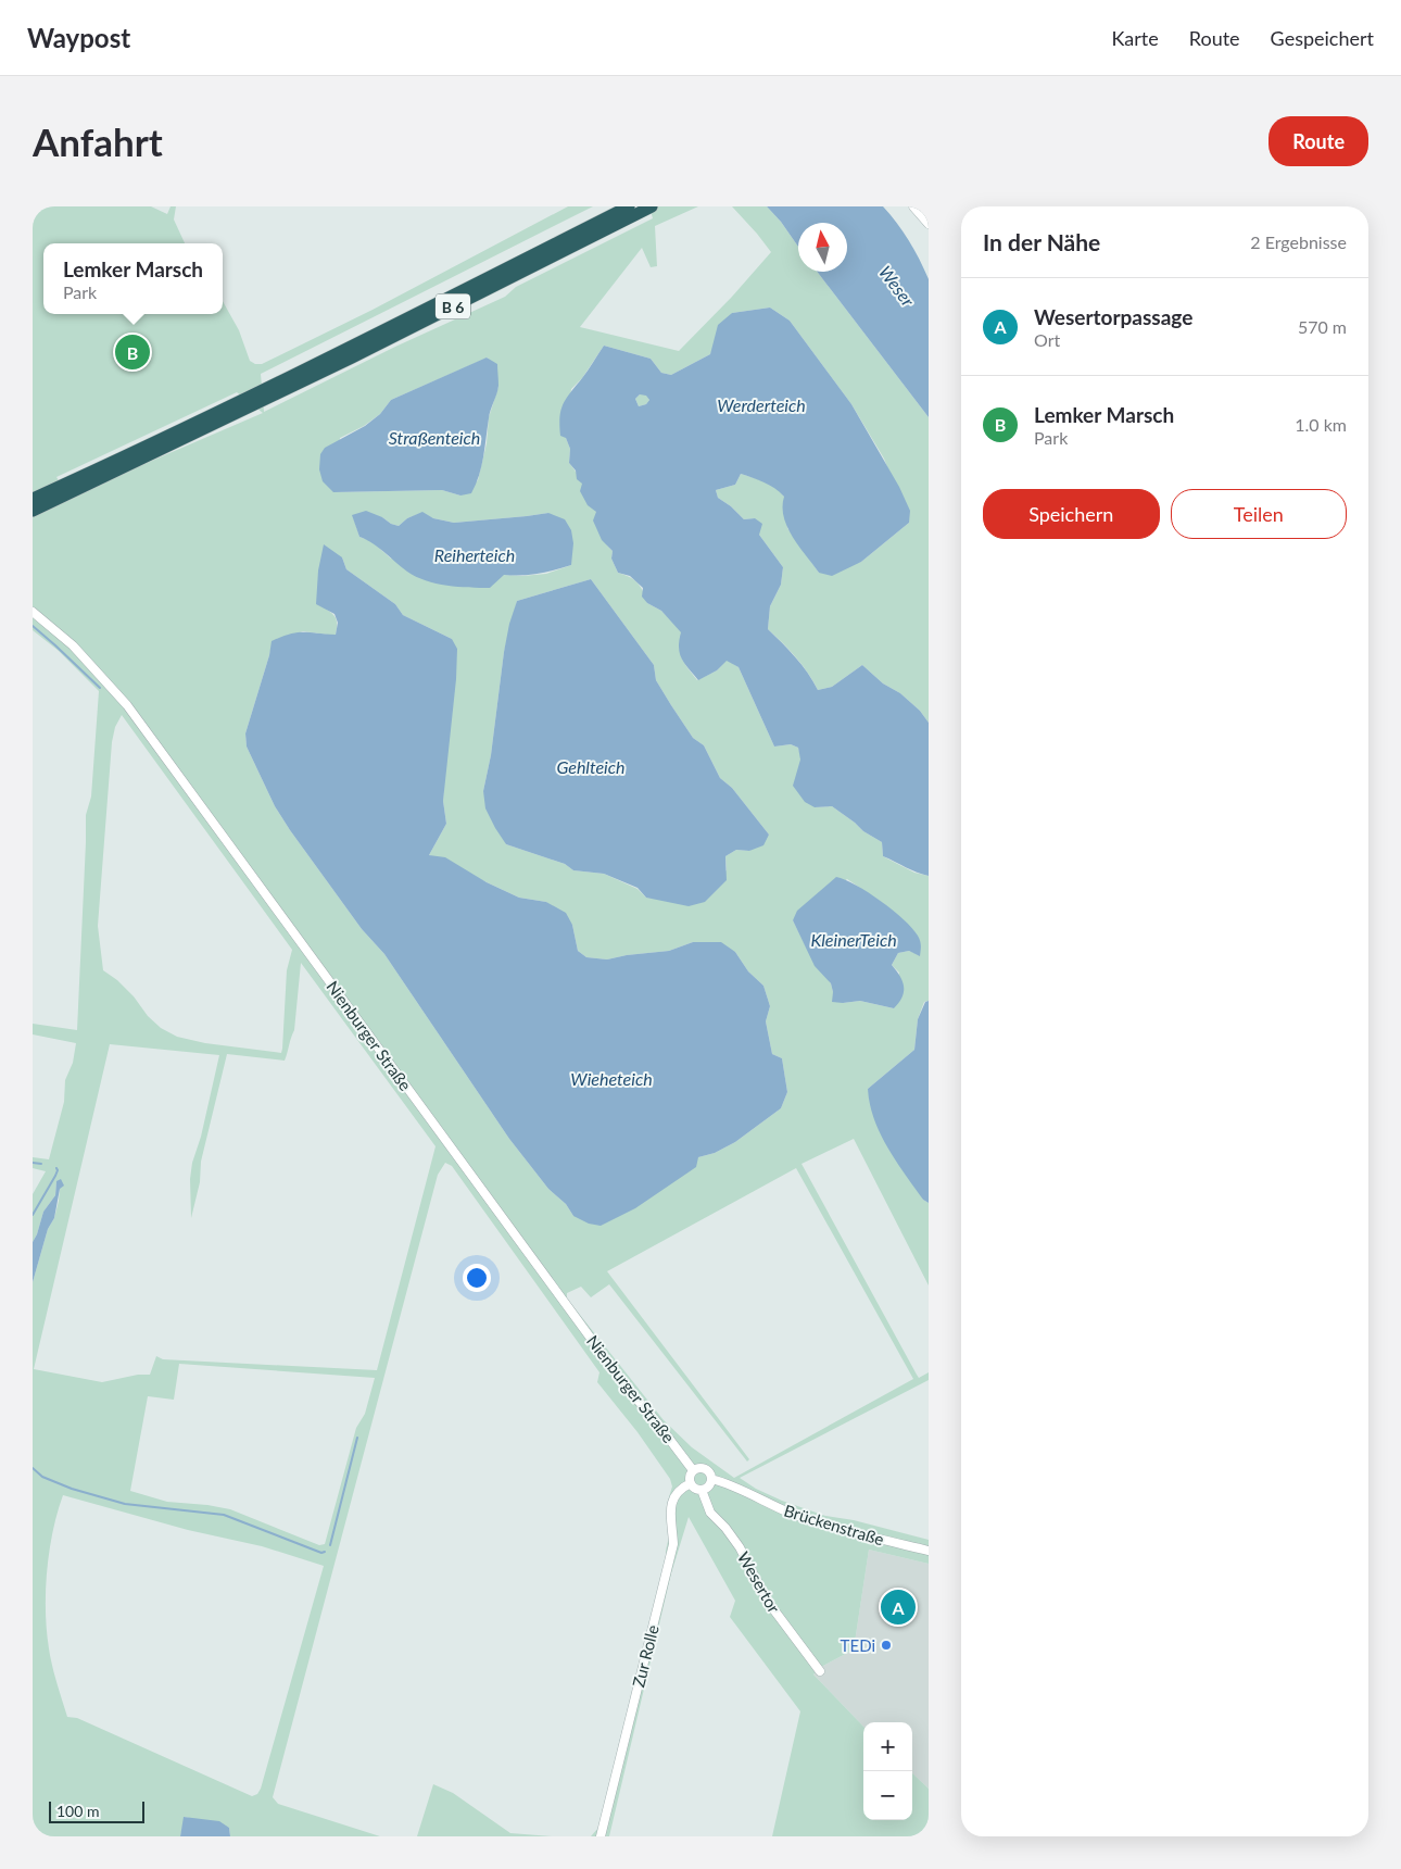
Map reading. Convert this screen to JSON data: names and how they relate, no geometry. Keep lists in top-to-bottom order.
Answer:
{
  "streets": {
    "highway": ["B 6"],
    "street": [
      "Nienburger Straße",
      "Brückenstraße",
      "Wesertor",
      "Zur Rolle"
    ]
  },
  "crossings": [
    ["Nienburger Straße", "Brückenstraße"],
    ["Nienburger Straße", "Wesertor"],
    ["Nienburger Straße", "Zur Rolle"],
    ["Brückenstraße", "Wesertor"],
    ["Brückenstraße", "Zur Rolle"],
    ["Wesertor", "Zur Rolle"]
  ],
  "water": [
    "Weser",
    "Werderteich",
    "Straßenteich",
    "Reiherteich",
    "Gehlteich",
    "KleinerTeich",
    "Wieheteich"
  ],
  "places": ["TEDi"],
  "scale_bar": "100 m",
  "north": "top",
  "page": {
    "header": "Waypost",
    "nav": ["Karte", "Route", "Gespeichert"],
    "buttons": [
      "Route",
      ["Speichern", "Teilen"]
    ],
    "title": "Anfahrt",
    "heading": ["In der Nähe", "2 Ergebnisse"],
    "popup": ["Lemker Marsch", "Park"],
    "list": [
      {
        "mark": "A",
        "name": "Wesertorpassage",
        "note": "Ort",
        "value": "570 m"
      },
      {
        "mark": "B",
        "name": "Lemker Marsch",
        "note": "Park",
        "value": "1.0 km"
      }
    ],
    "pins": ["B", "A"],
    "map_buttons": ["+", "−"],
    "scale": "100 m"
  }
}
